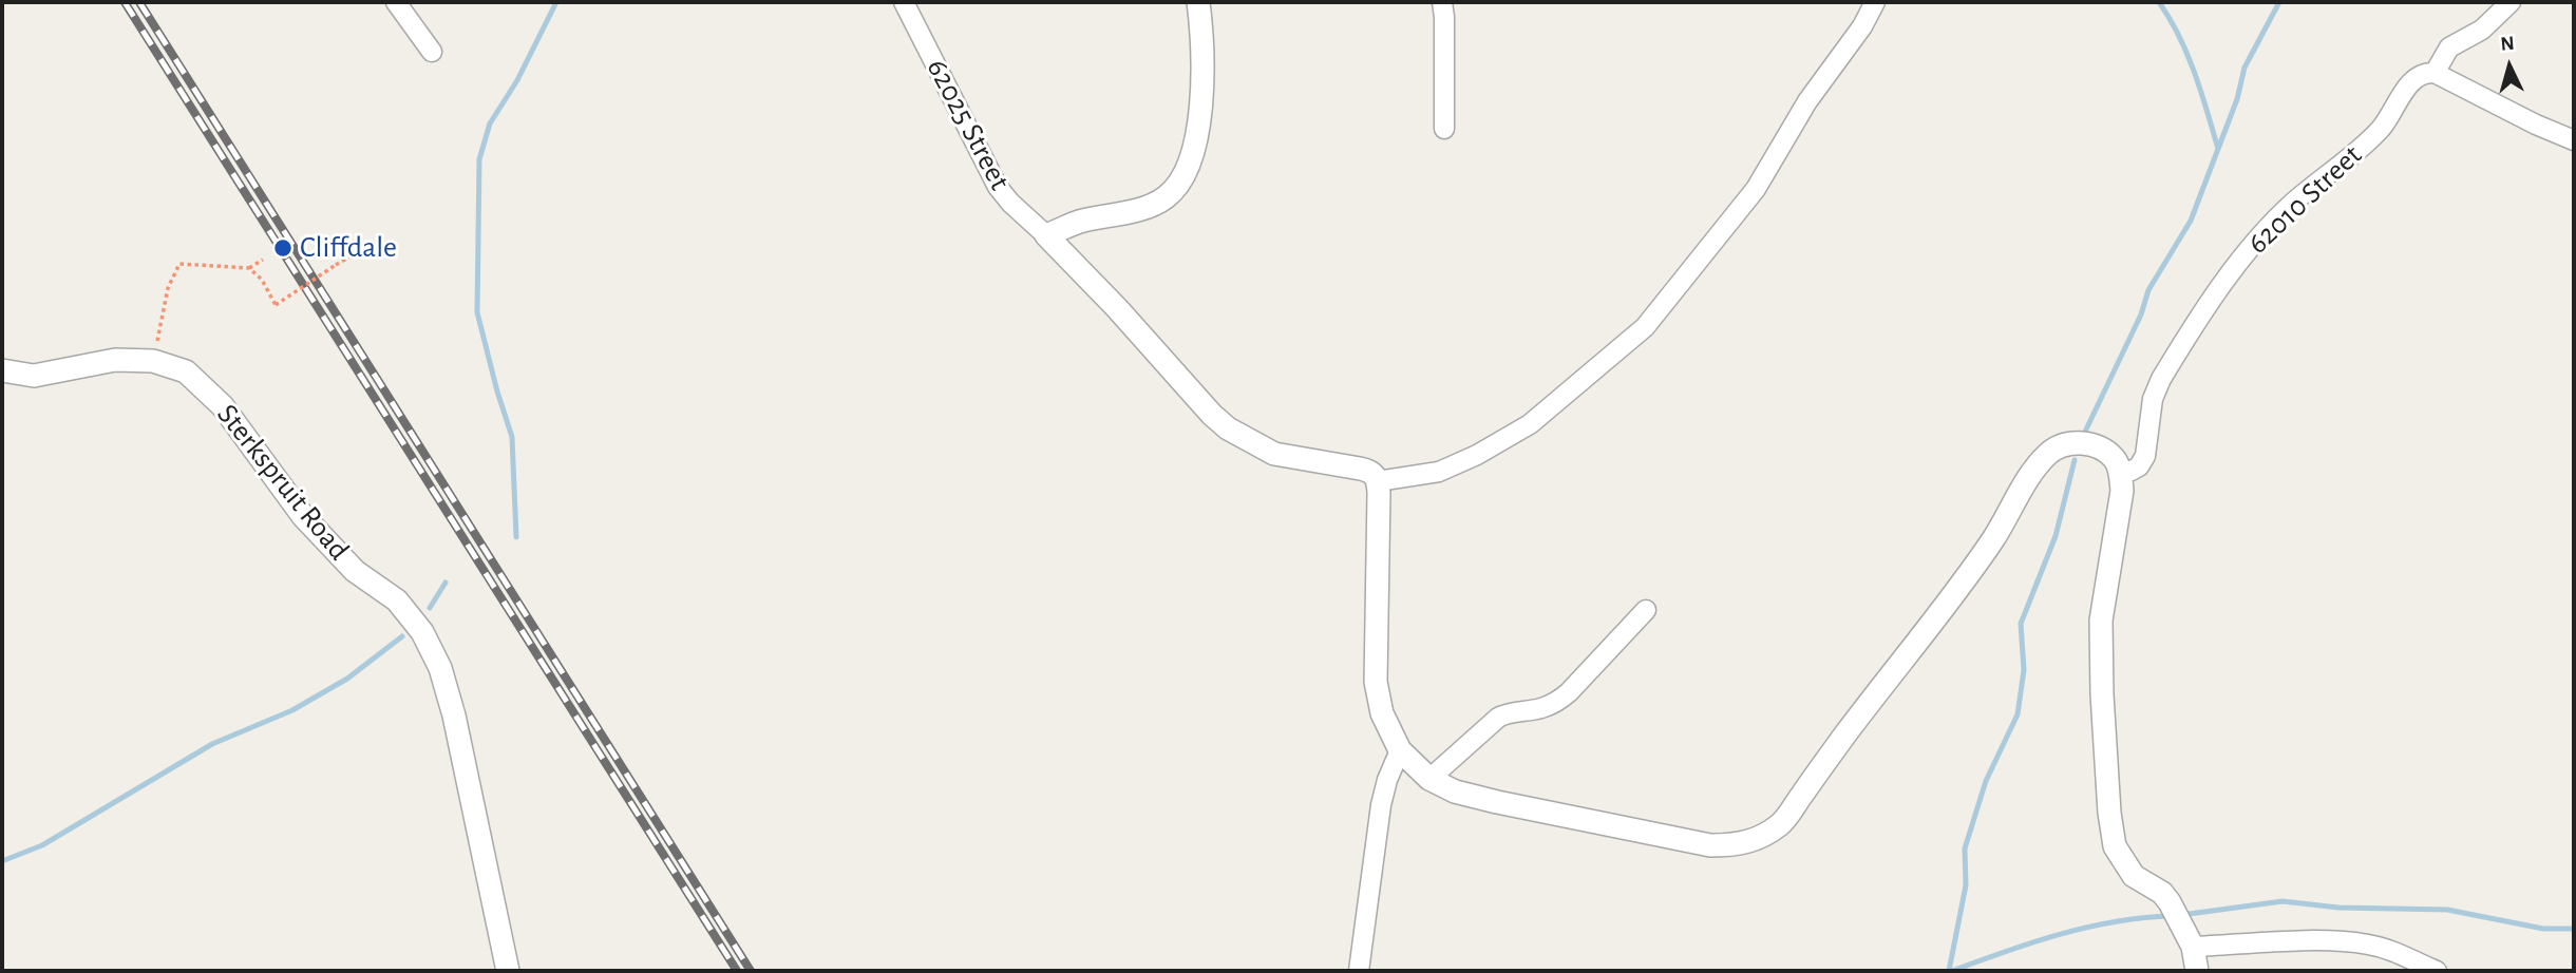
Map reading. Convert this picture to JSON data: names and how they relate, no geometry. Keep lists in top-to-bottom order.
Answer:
{
  "streets": {
    "street": ["62025 Street", "62010 Street", "Sterkspruit Road"]
  },
  "places": ["Cliffdale"],
  "north": "top"
}
